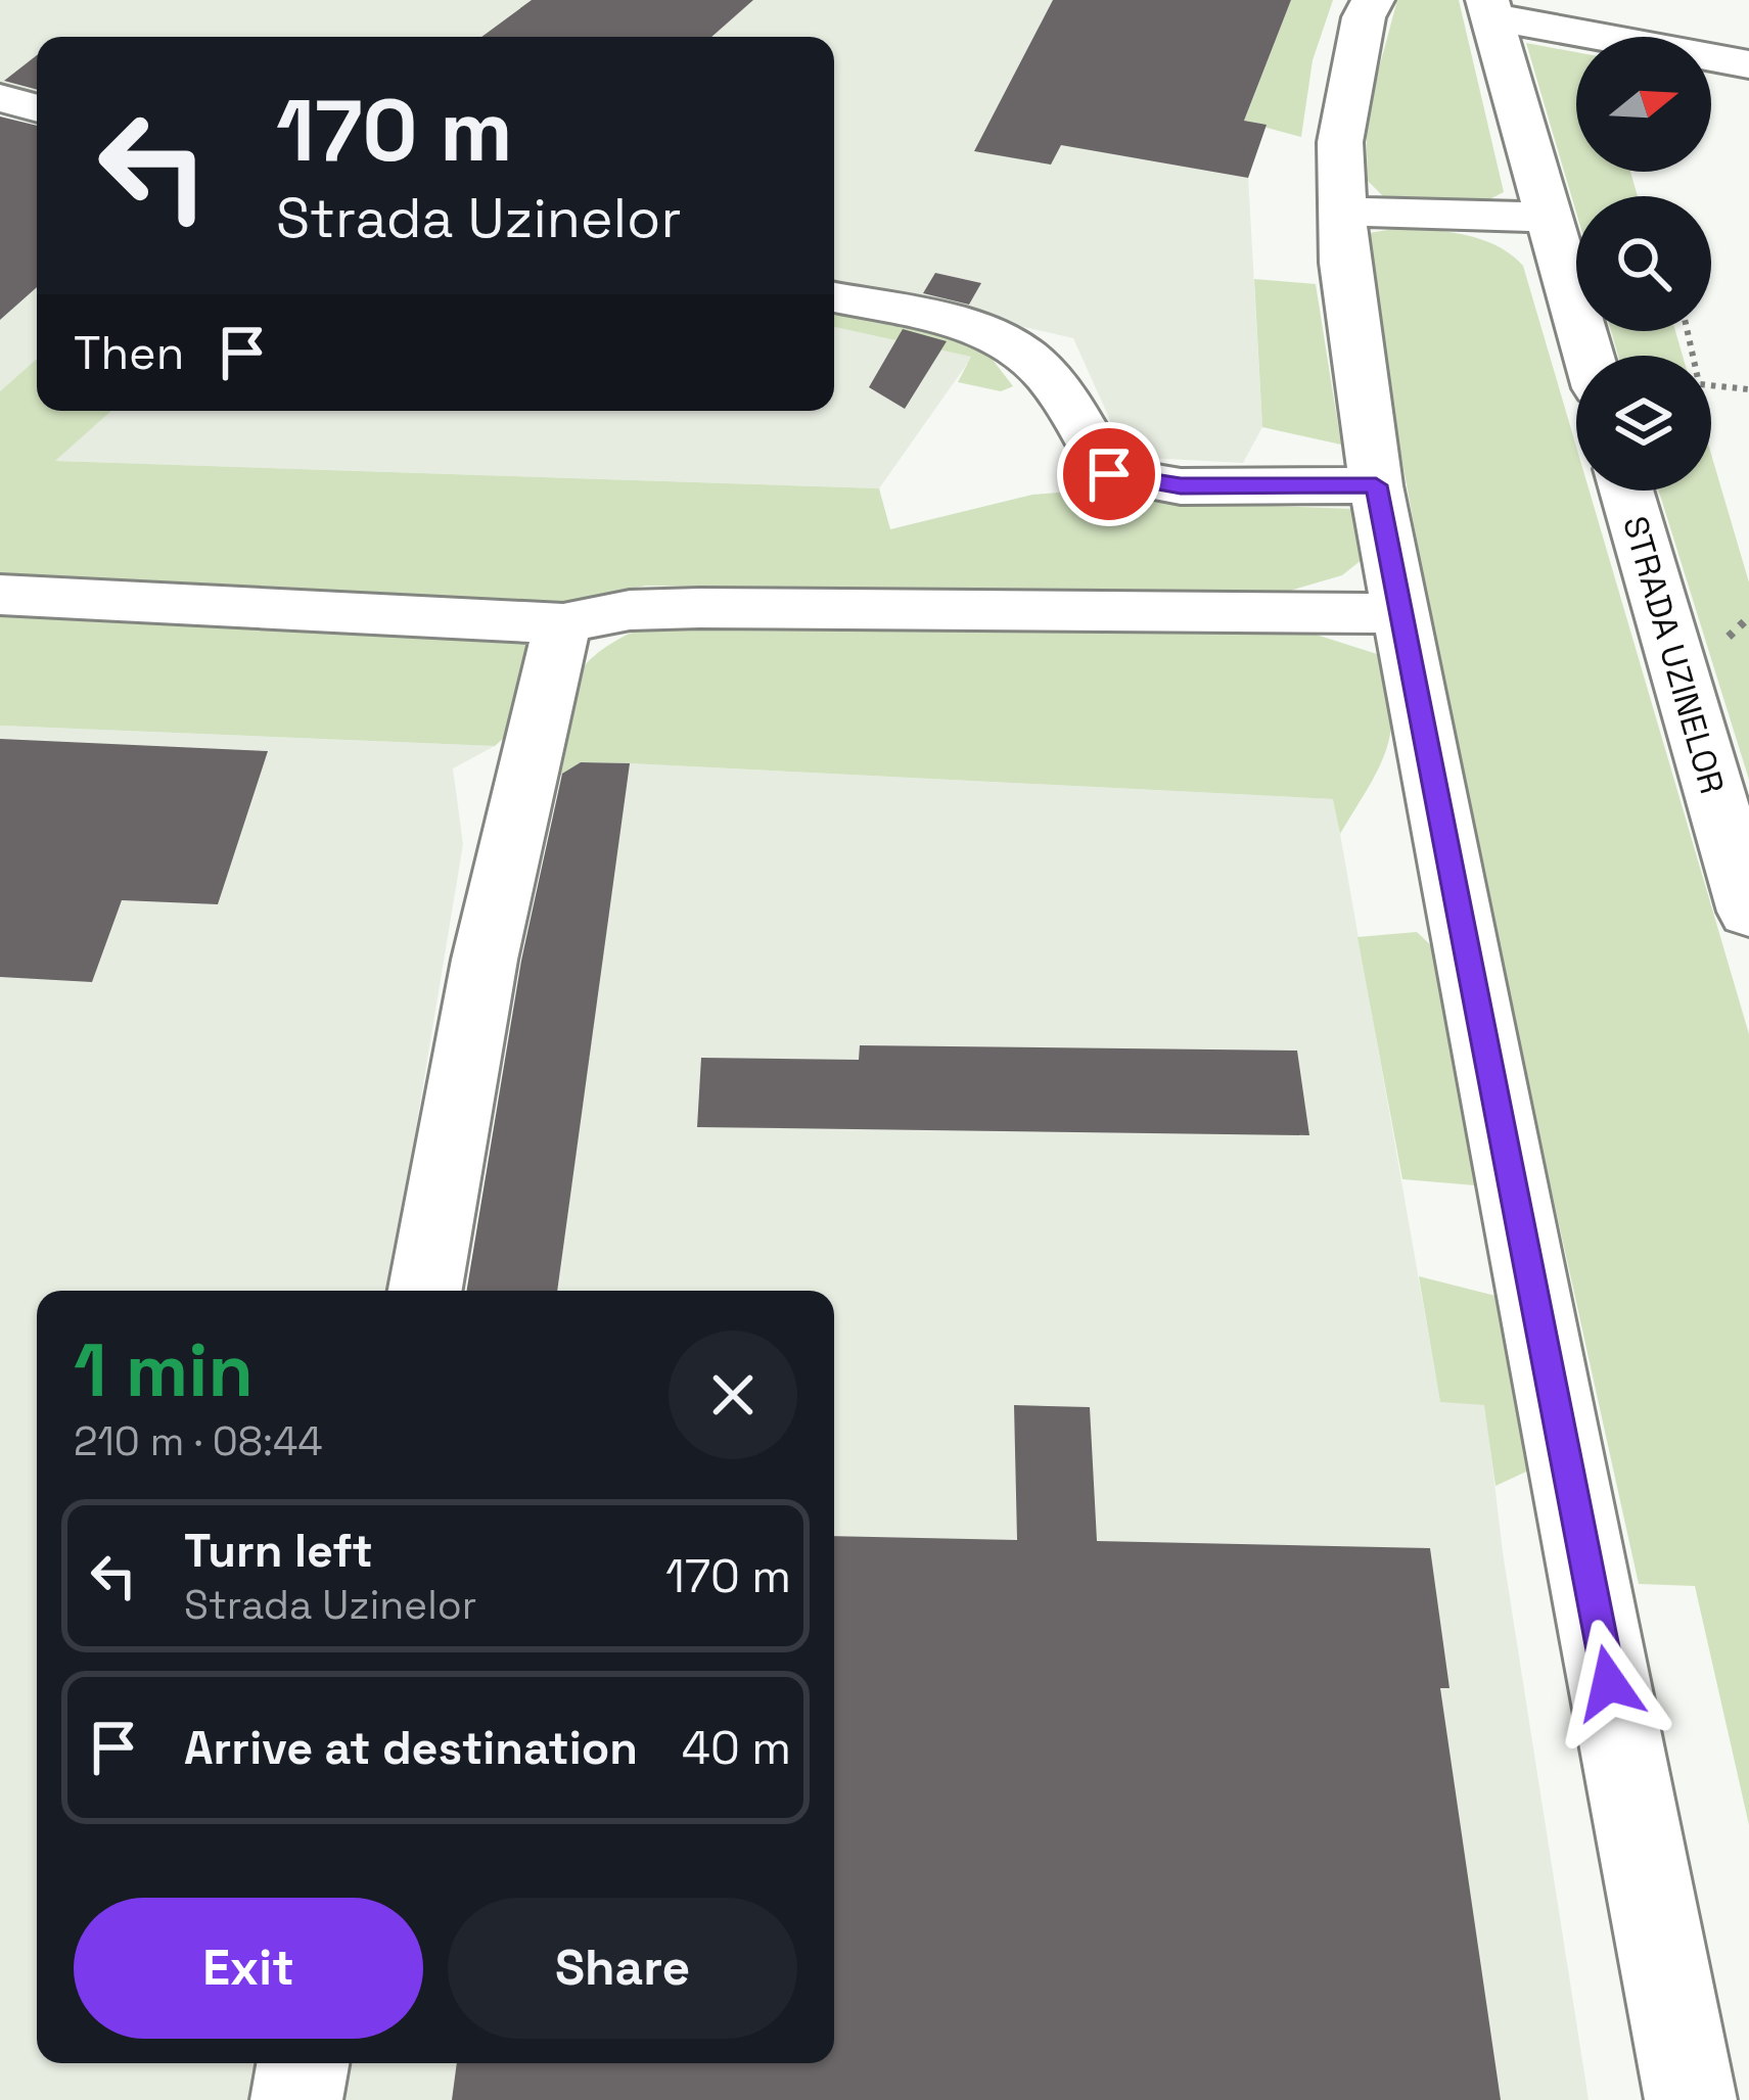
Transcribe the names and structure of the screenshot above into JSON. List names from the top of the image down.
{
  "streets": {
    "street": ["STRADA UZINELOR"]
  },
  "north": "right",
  "page": {
    "turn": ["170 m", "Strada Uzinelor"],
    "then": "Then",
    "heading": ["1 min", "210 m · 08:44"],
    "list": [
      {
        "name": "Turn left",
        "note": "Strada Uzinelor",
        "value": "170 m"
      },
      {
        "name": "Arrive at destination",
        "value": "40 m"
      }
    ],
    "buttons": ["Exit", "Share"]
  }
}
